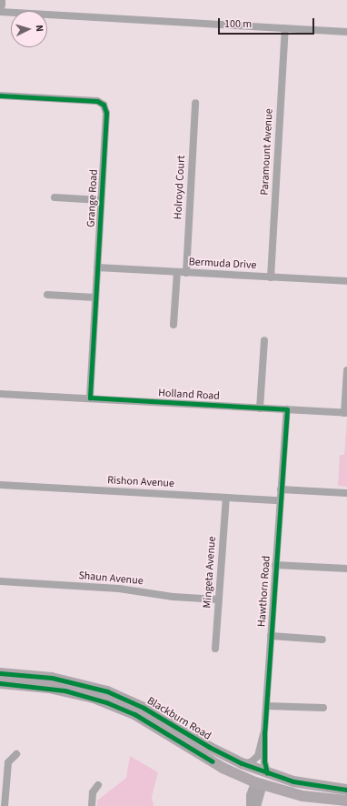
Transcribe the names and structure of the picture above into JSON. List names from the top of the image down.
{
  "streets": {
    "main road": ["Hawthorn Road", "Blackburn Road"],
    "street": [
      "Paramount Avenue",
      "Holroyd Court",
      "Grange Road",
      "Bermuda Drive",
      "Holland Road",
      "Rishon Avenue",
      "Mingeta Avenue",
      "Shaun Avenue"
    ]
  },
  "crossings": [
    ["Paramount Avenue", "Bermuda Drive"],
    ["Holroyd Court", "Bermuda Drive"],
    ["Grange Road", "Bermuda Drive"],
    ["Grange Road", "Holland Road"],
    ["Holland Road", "Hawthorn Road"],
    ["Rishon Avenue", "Mingeta Avenue"],
    ["Rishon Avenue", "Hawthorn Road"],
    ["Mingeta Avenue", "Shaun Avenue"],
    ["Hawthorn Road", "Blackburn Road"]
  ],
  "scale_bar": "100 m",
  "north": "right"
}
